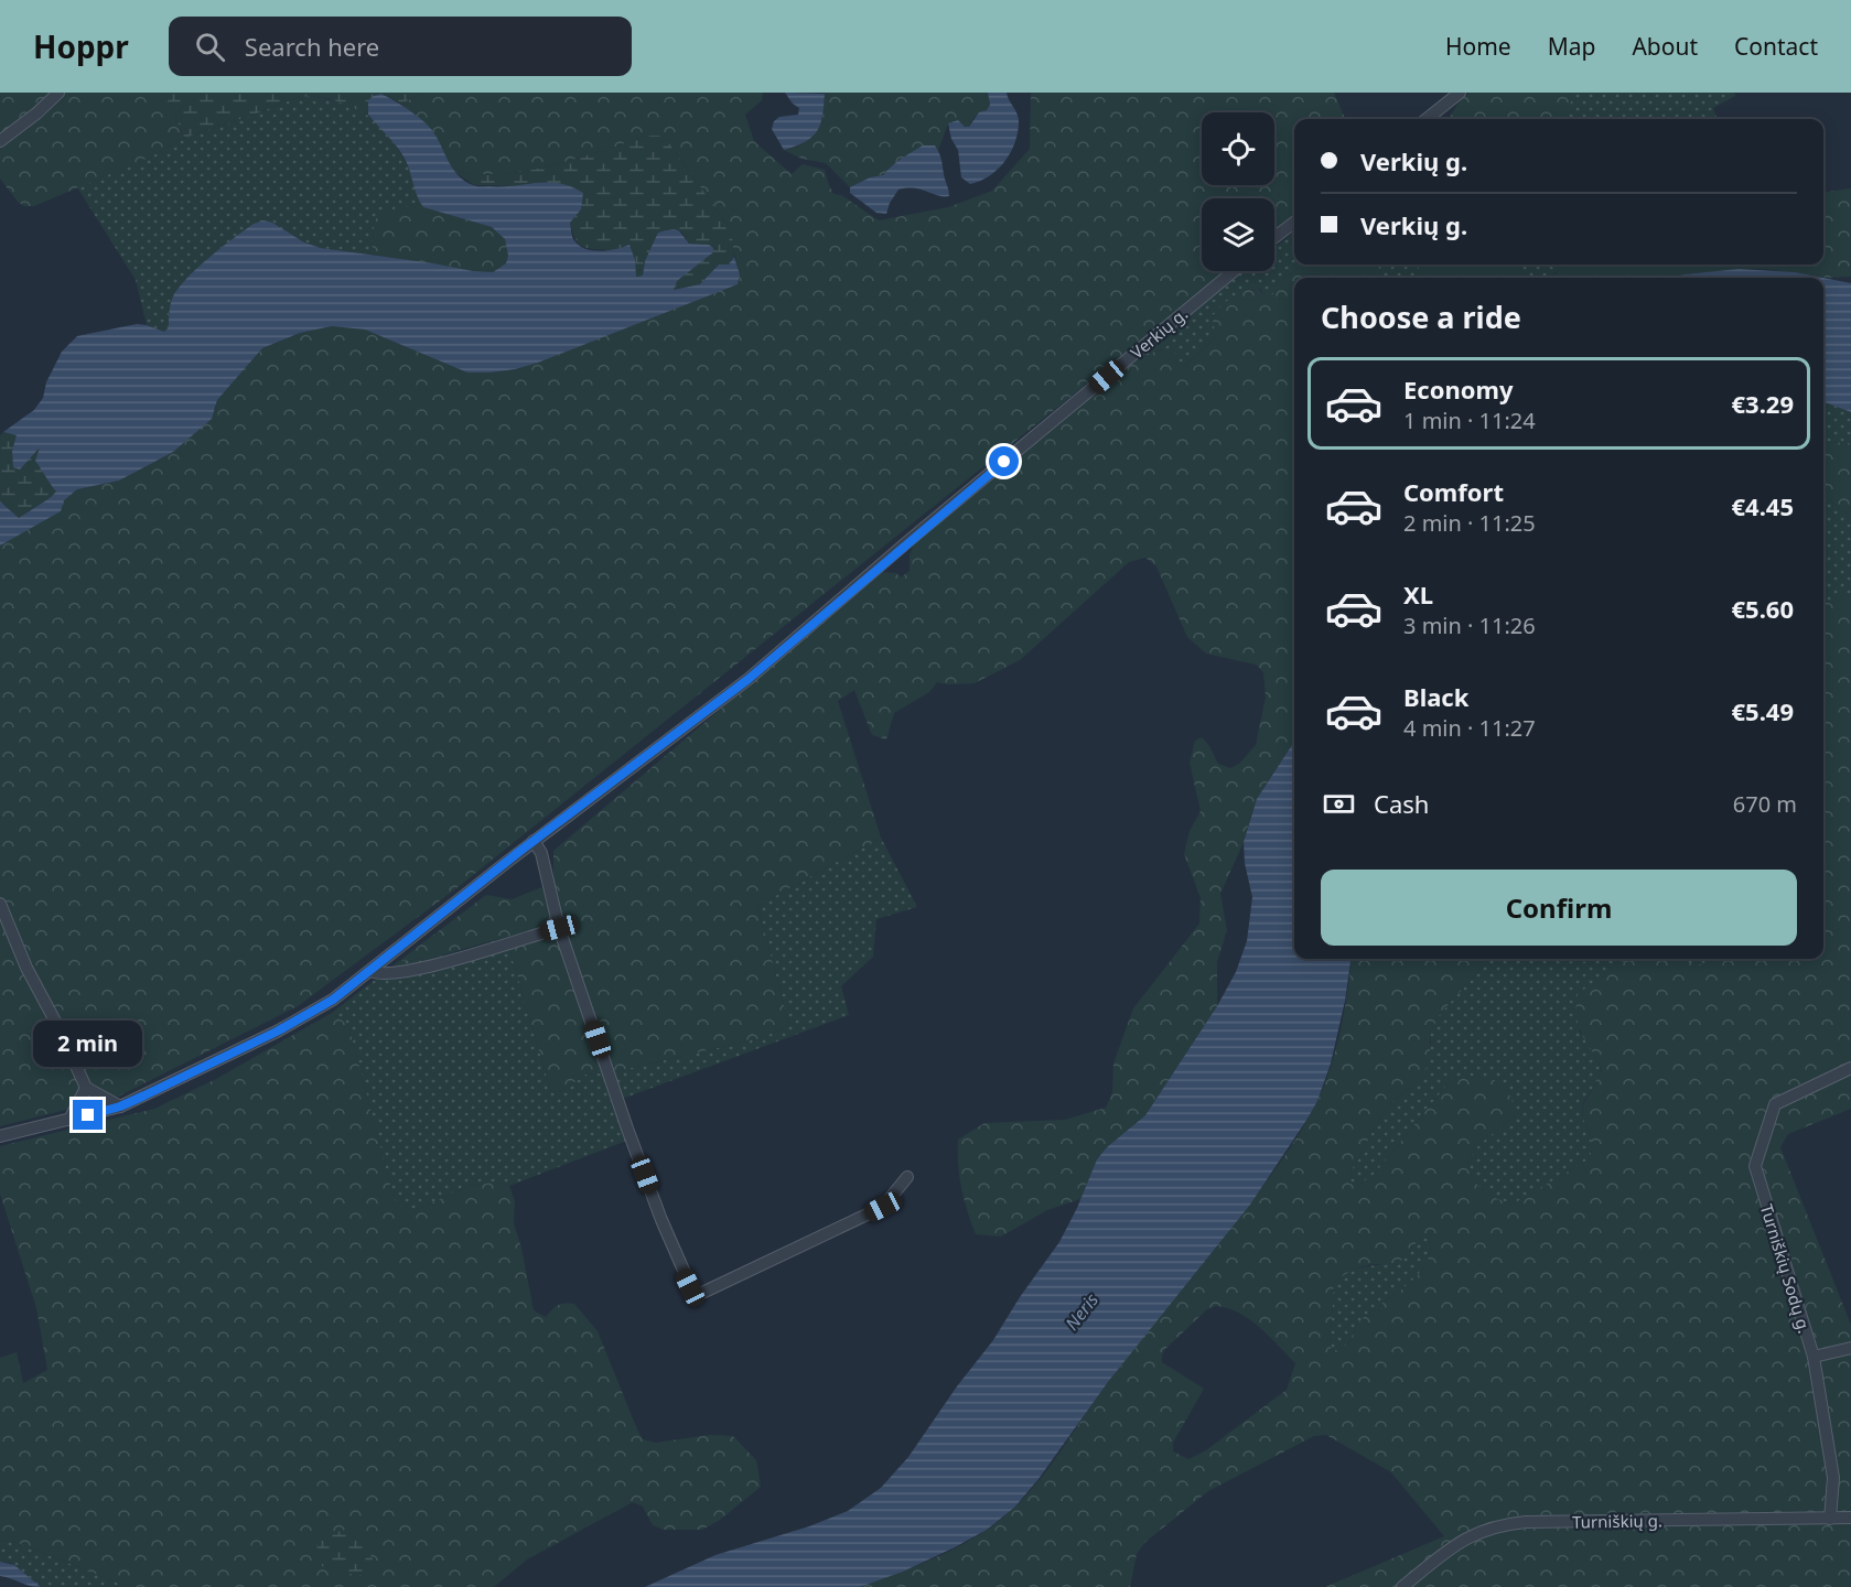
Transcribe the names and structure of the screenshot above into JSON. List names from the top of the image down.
{
  "streets": {
    "street": ["Verkių g.", "Turniškių Sodų g.", "Turniškių g."]
  },
  "crossings": [
    ["Turniškių Sodų g.", "Turniškių g."]
  ],
  "water": ["Neris"],
  "page": {
    "header": "Hoppr",
    "search": "Search here",
    "nav": [
      "Home",
      "Map",
      "About",
      "Contact"
    ],
    "banner": ["Verkių g.", "Verkių g."],
    "heading": "Choose a ride",
    "list": [
      {
        "name": "Economy",
        "note": "1 min · 11:24",
        "value": "€3.29"
      },
      {
        "name": "Comfort",
        "note": "2 min · 11:25",
        "value": "€4.45"
      },
      {
        "name": "XL",
        "note": "3 min · 11:26",
        "value": "€5.60"
      },
      {
        "name": "Black",
        "note": "4 min · 11:27",
        "value": "€5.49"
      }
    ],
    "pay": ["Cash", "670 m"],
    "buttons": "Confirm",
    "bubble": "2 min"
  }
}
